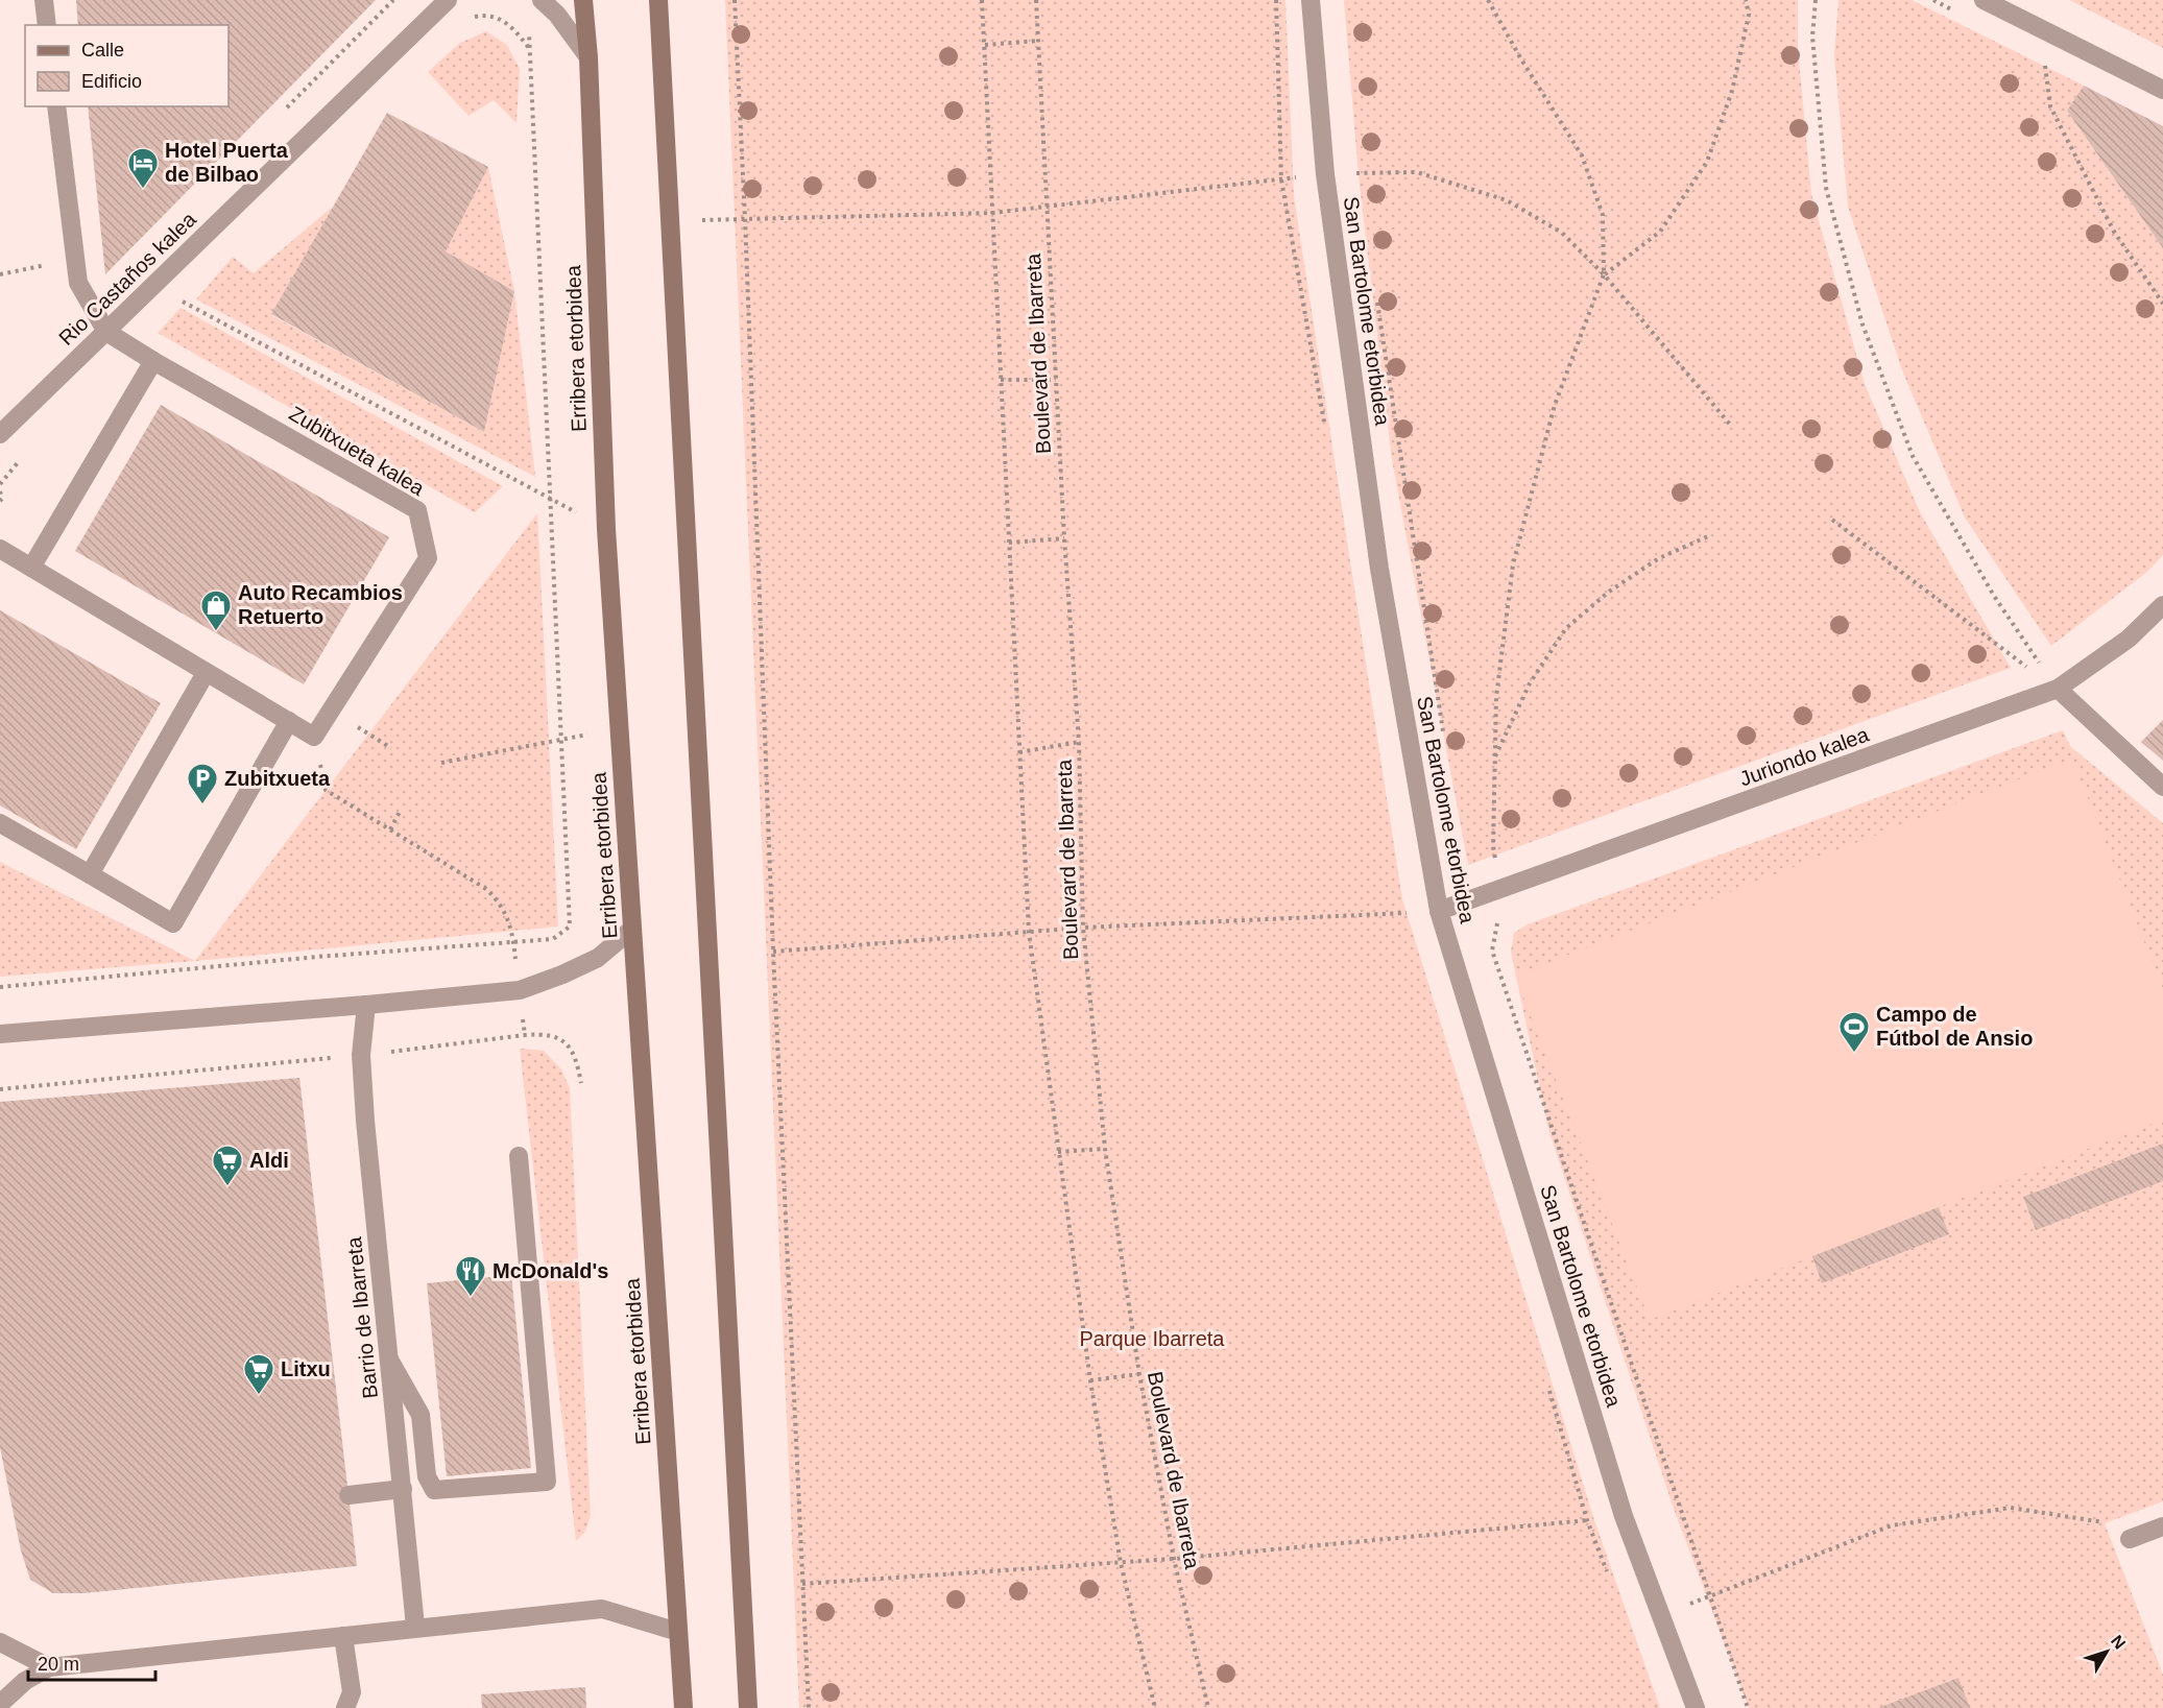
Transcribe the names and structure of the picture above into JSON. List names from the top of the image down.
{
  "streets": {
    "main road": ["Erribera etorbidea"],
    "street": [
      "Rio Castaños kalea",
      "San Bartolome etorbidea",
      "Zubitxueta kalea",
      "Juriondo kalea",
      "Barrio de Ibarreta"
    ],
    "path": ["Boulevard de Ibarreta"]
  },
  "crossings": [
    ["Rio Castaños kalea", "Zubitxueta kalea"],
    ["San Bartolome etorbidea", "Juriondo kalea"]
  ],
  "parks": ["Parque Ibarreta"],
  "places": {
    "hotel": ["Hotel Puerta de Bilbao"],
    "shop": ["Auto Recambios Retuerto"],
    "parking": ["Zubitxueta"],
    "sports": ["Campo de Fútbol de Ansio"],
    "supermarket": ["Aldi", "Litxu"],
    "restaurant": ["McDonald's"]
  },
  "legend": ["Calle", "Edificio"],
  "scale_bar": "20 m",
  "north": "top right"
}
